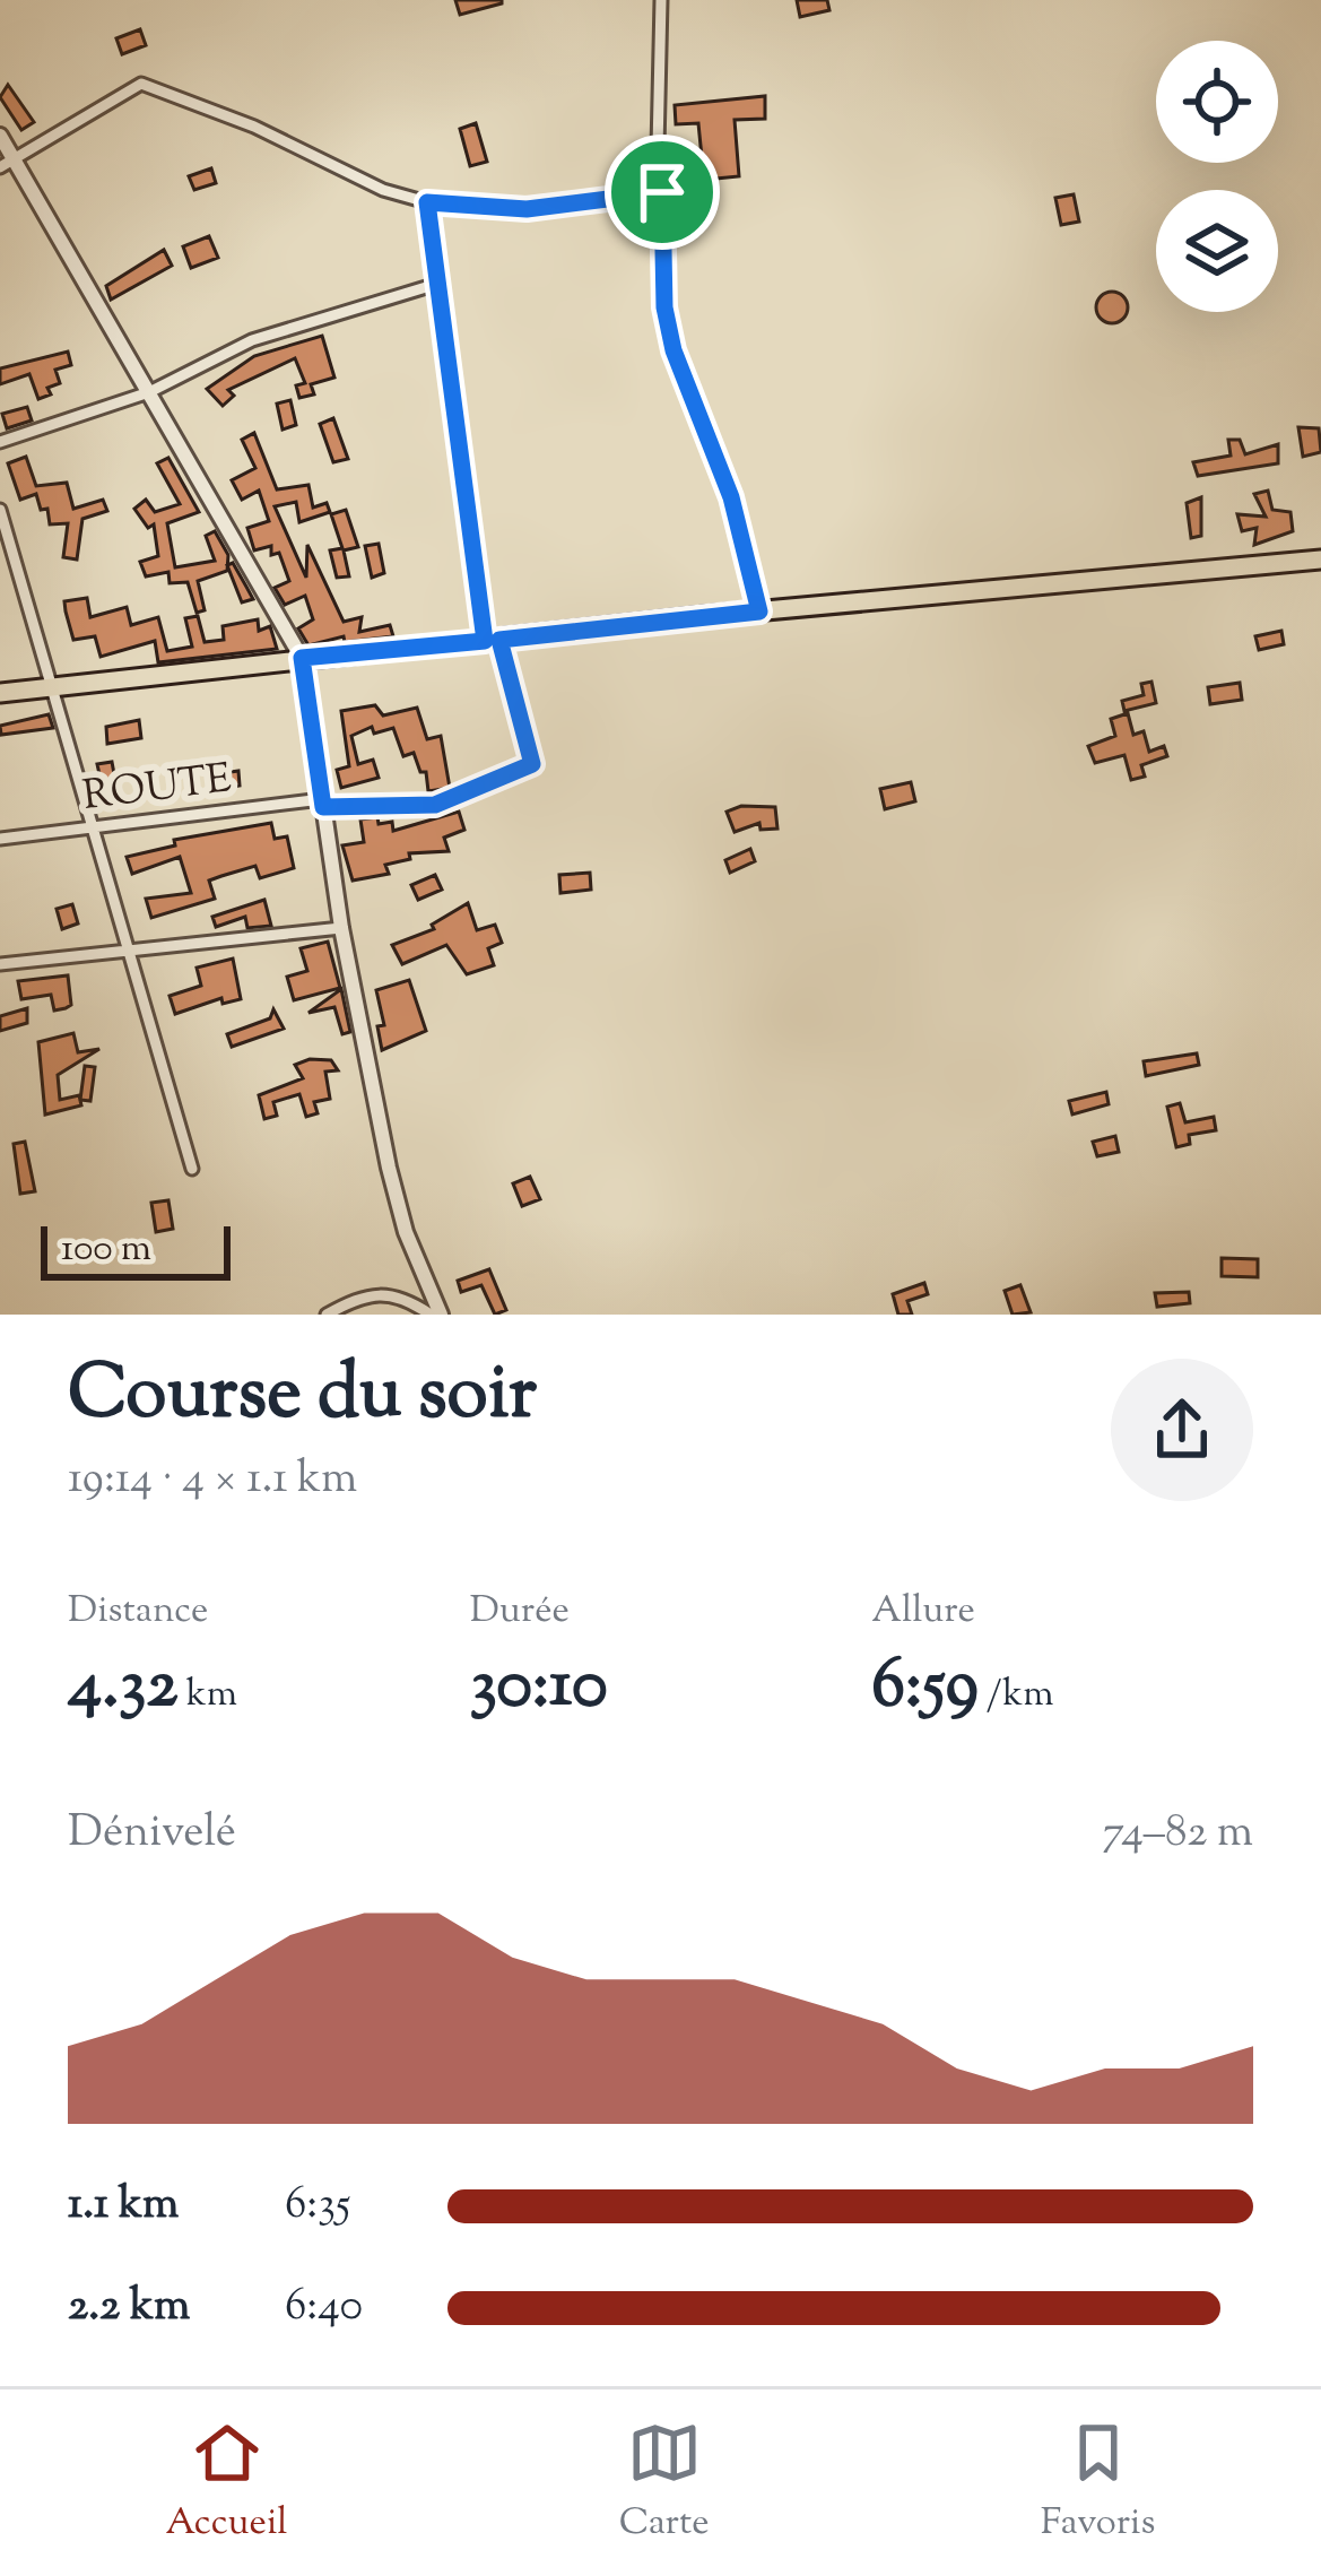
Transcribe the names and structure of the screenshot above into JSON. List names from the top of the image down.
{
  "streets": {
    "street": ["ROUTE"]
  },
  "scale_bar": "100 m",
  "page": {
    "scale": "100 m",
    "heading": ["Course du soir", "19:14 · 4 × 1.1 km"],
    "stats": [
      ["Distance", "4.32 km"],
      ["Durée", "30:10"],
      ["Allure", "6:59 /km"]
    ],
    "chart": ["Dénivelé", "74–82 m"],
    "list": [
      {
        "name": "1.1 km",
        "note": "6:35"
      },
      {
        "name": "2.2 km",
        "note": "6:40"
      }
    ],
    "tabs": ["Accueil", "Carte", "Favoris"]
  }
}
